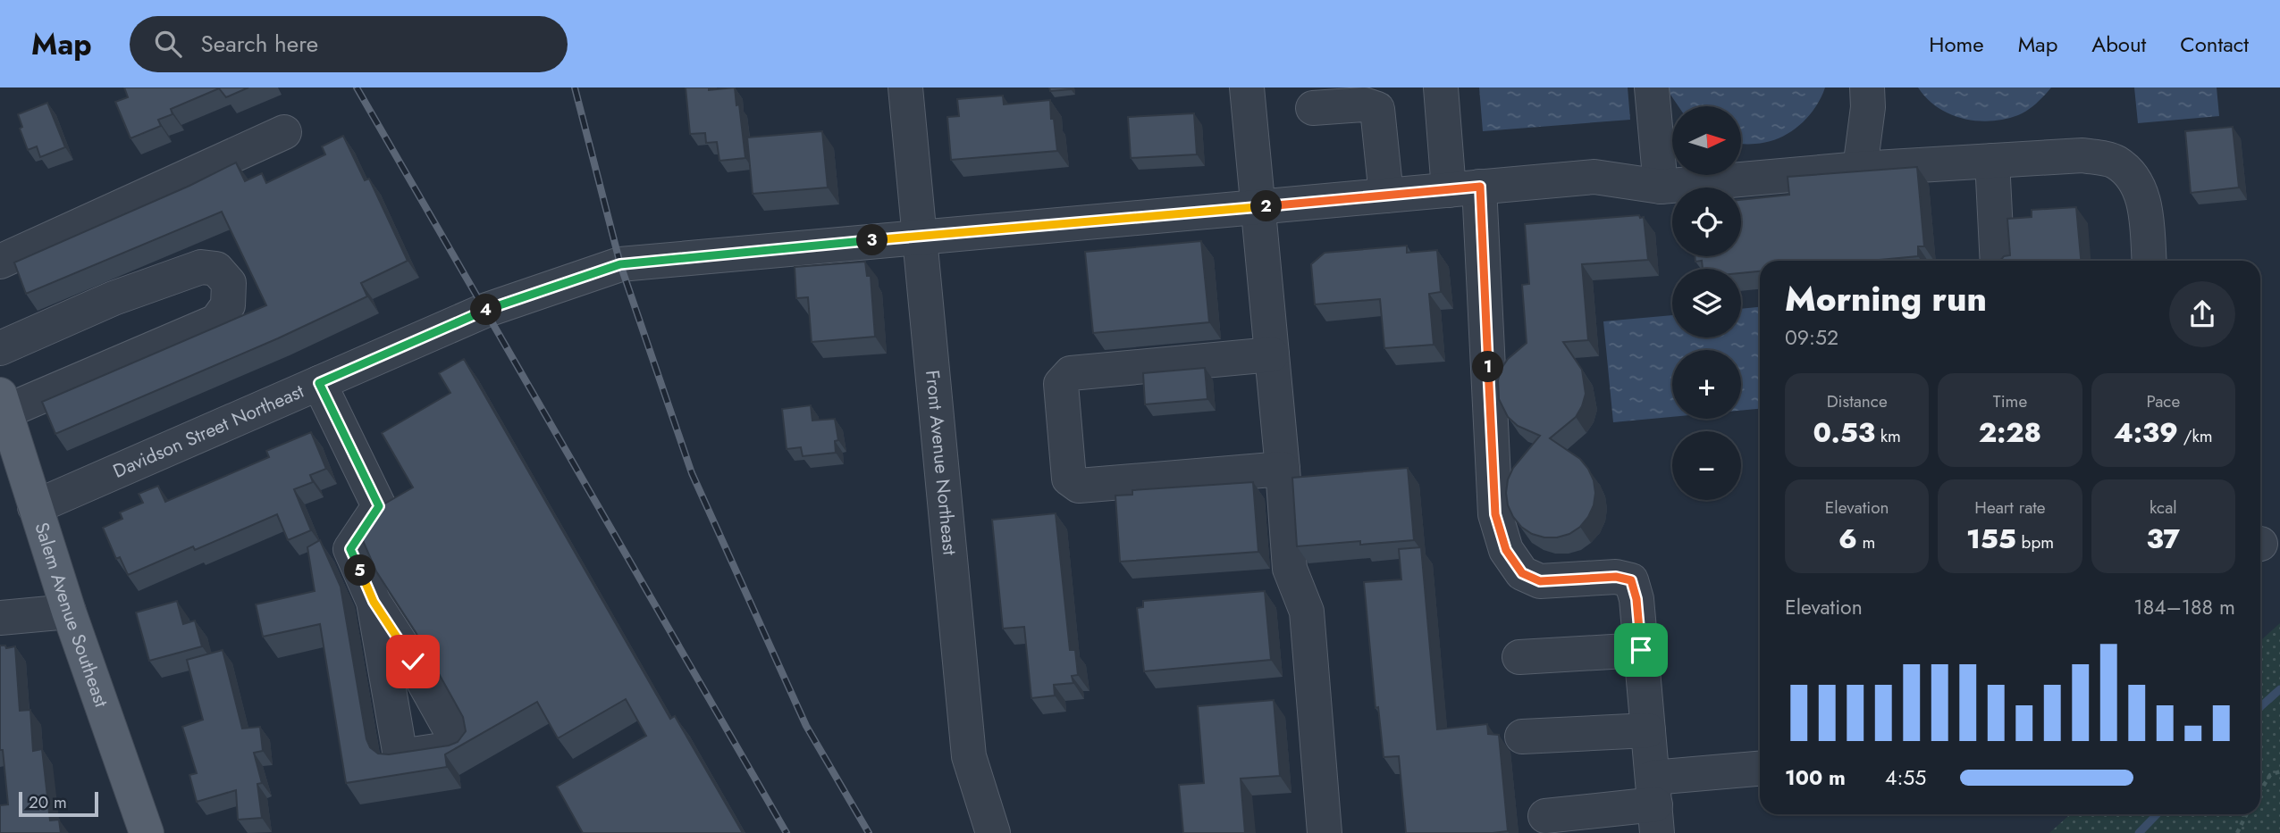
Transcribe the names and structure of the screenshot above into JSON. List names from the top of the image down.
{
  "streets": {
    "main road": ["Salem Avenue Southeast"],
    "street": ["Davidson Street Northeast", "Front Avenue Northeast"]
  },
  "crossings": [
    ["Davidson Street Northeast", "Front Avenue Northeast"],
    ["Davidson Street Northeast", "Salem Avenue Southeast"]
  ],
  "scale_bar": "20 m",
  "north": "right",
  "page": {
    "header": "Map",
    "search": "Search here",
    "nav": [
      "Home",
      "Map",
      "About",
      "Contact"
    ],
    "map_buttons": ["+", "−"],
    "pins": [
      "2",
      "3",
      "4",
      "1",
      "5"
    ],
    "heading": ["Morning run", "09:52"],
    "stats": [
      ["Distance", "0.53 km"],
      ["Time", "2:28"],
      ["Pace", "4:39 /km"],
      ["Elevation", "6 m"],
      ["Heart rate", "155 bpm"],
      ["kcal", "37"]
    ],
    "chart": ["Elevation", "184–188 m"],
    "list": [
      {
        "name": "100 m",
        "note": "4:55"
      }
    ],
    "scale": "20 m"
  }
}
